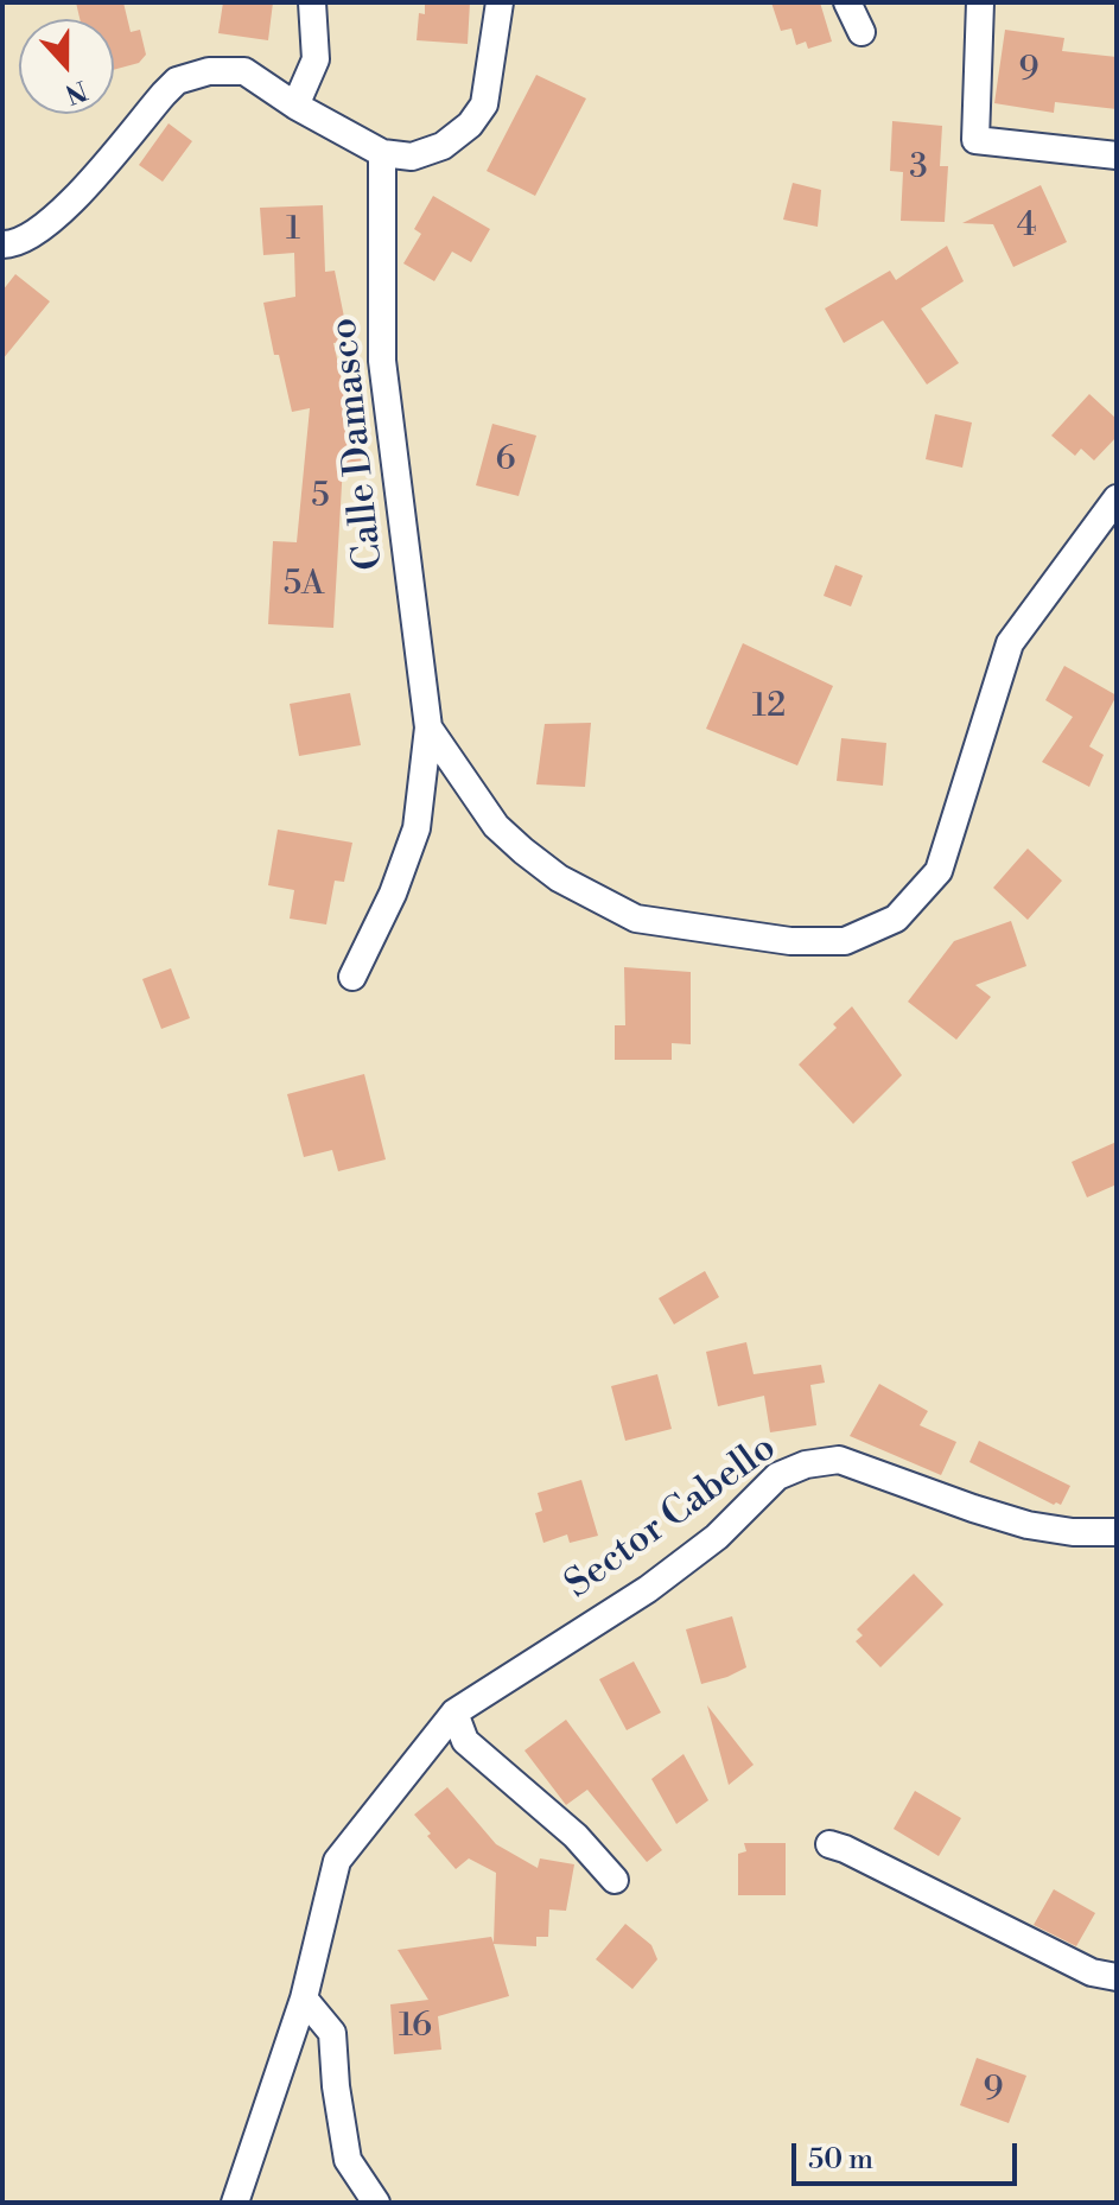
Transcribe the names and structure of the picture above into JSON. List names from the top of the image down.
{
  "streets": {
    "street": ["Calle Damasco", "Sector Cabello"]
  },
  "house_numbers": [
    "9",
    "3",
    "4",
    "1",
    "6",
    "5",
    "5A",
    "12",
    "16",
    "9"
  ],
  "scale_bar": "50 m",
  "north": "bottom"
}
